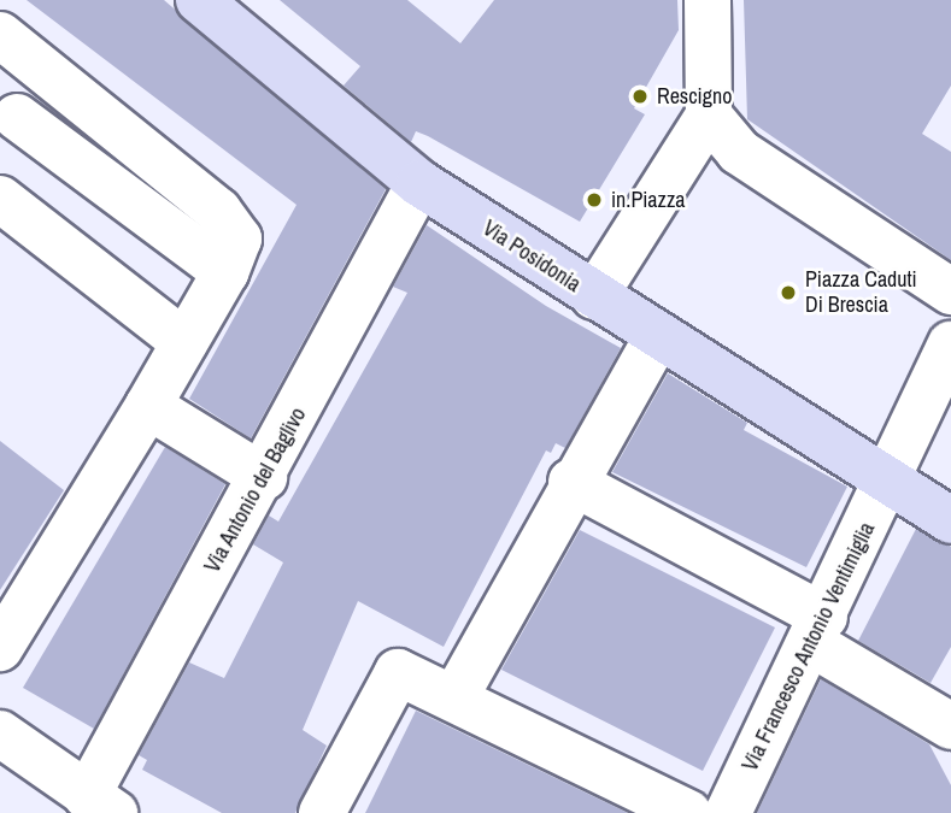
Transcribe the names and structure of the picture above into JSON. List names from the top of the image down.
{
  "streets": {
    "main road": ["Via Posidonia"],
    "street": ["Via Antonio del Baglivo", "Via Francesco Antonio Ventimiglia"]
  },
  "crossings": [
    ["Via Posidonia", "Via Antonio del Baglivo"],
    ["Via Posidonia", "Via Francesco Antonio Ventimiglia"]
  ],
  "places": ["Rescigno", "in.Piazza", "Piazza Caduti Di Brescia"]
}
